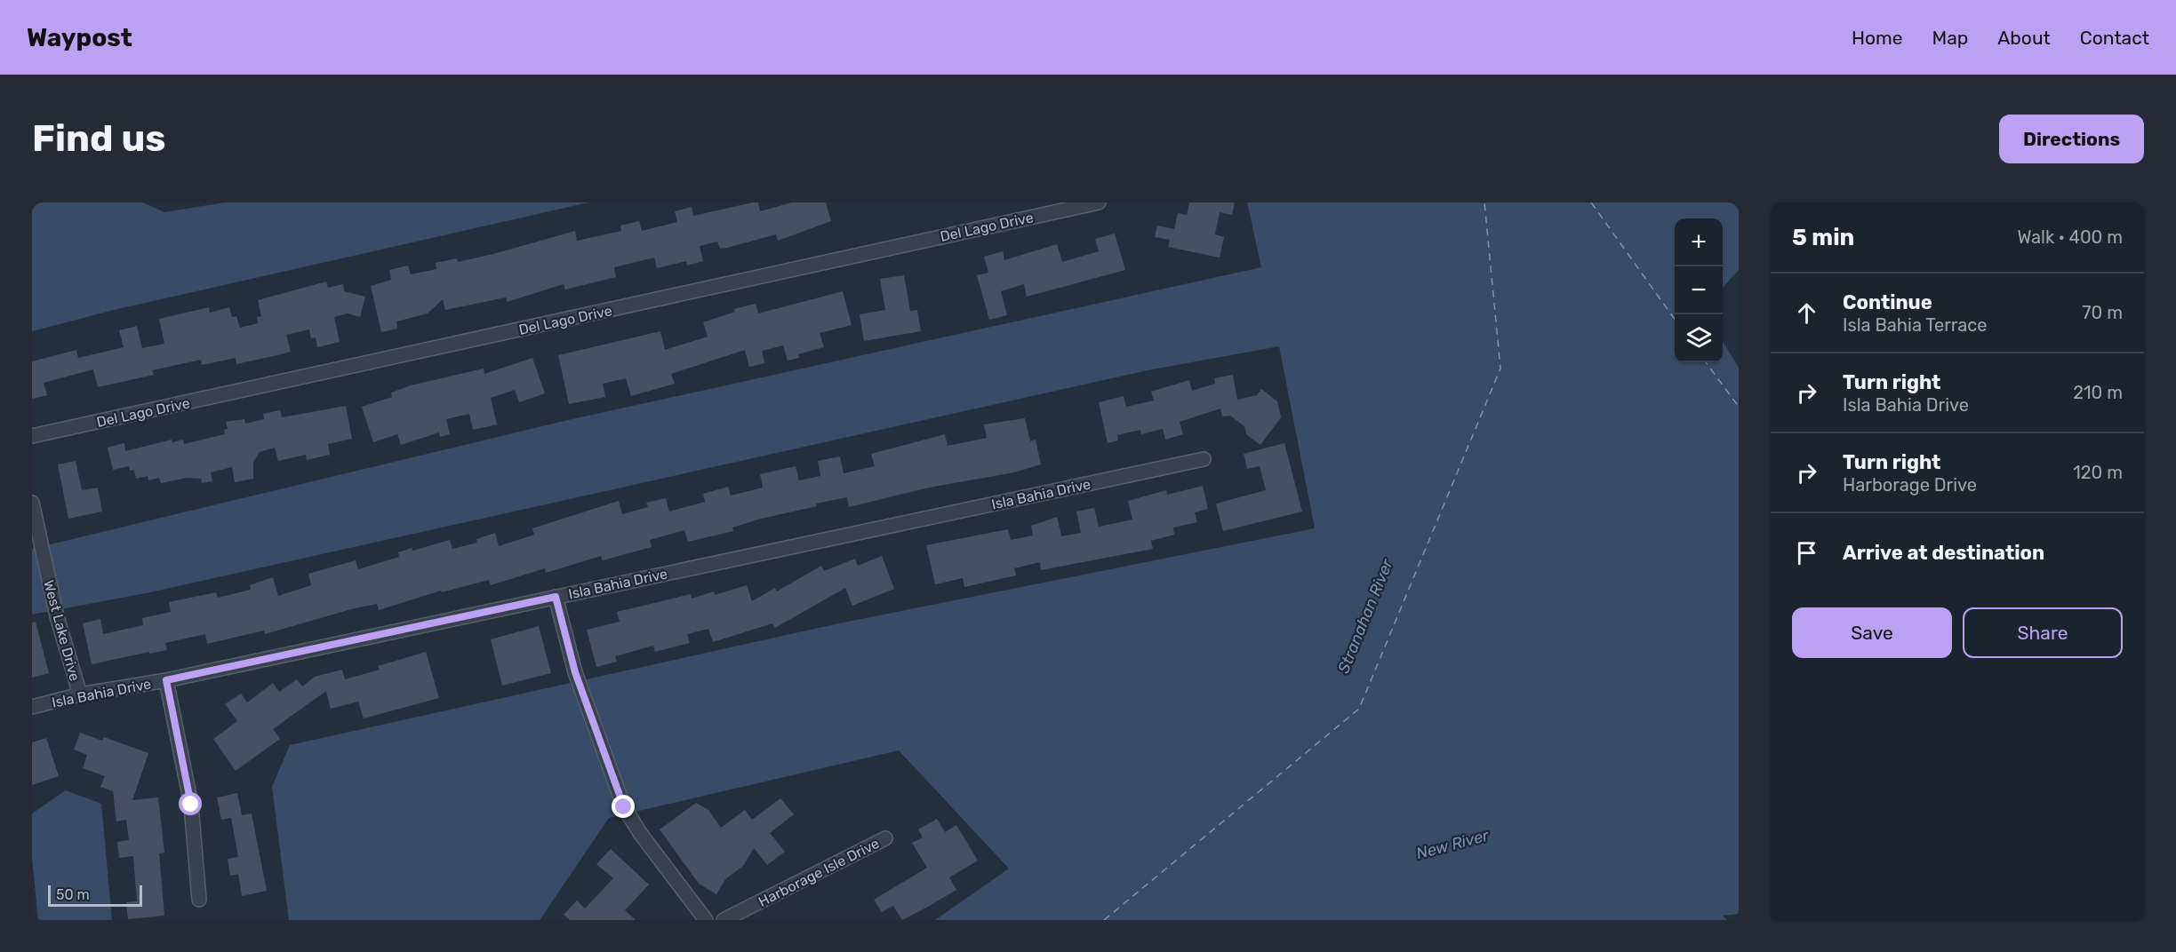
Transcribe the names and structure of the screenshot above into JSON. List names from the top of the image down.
{
  "streets": {
    "street": [
      "Del Lago Drive",
      "Isla Bahia Drive",
      "West Lake Drive",
      "Harborage Isle Drive"
    ]
  },
  "crossings": [
    ["Isla Bahia Drive", "West Lake Drive"]
  ],
  "water": ["Stranahan River", "New River"],
  "scale_bar": "50 m",
  "page": {
    "header": "Waypost",
    "nav": [
      "Home",
      "Map",
      "About",
      "Contact"
    ],
    "buttons": [
      "Directions",
      ["Save", "Share"]
    ],
    "title": "Find us",
    "heading": ["5 min", "Walk · 400 m"],
    "map_buttons": ["+", "−"],
    "list": [
      ["Continue", "Isla Bahia Terrace", "70 m"],
      ["Turn right", "Isla Bahia Drive", "210 m"],
      ["Turn right", "Harborage Drive", "120 m"],
      "Arrive at destination"
    ],
    "scale": "50 m"
  }
}
